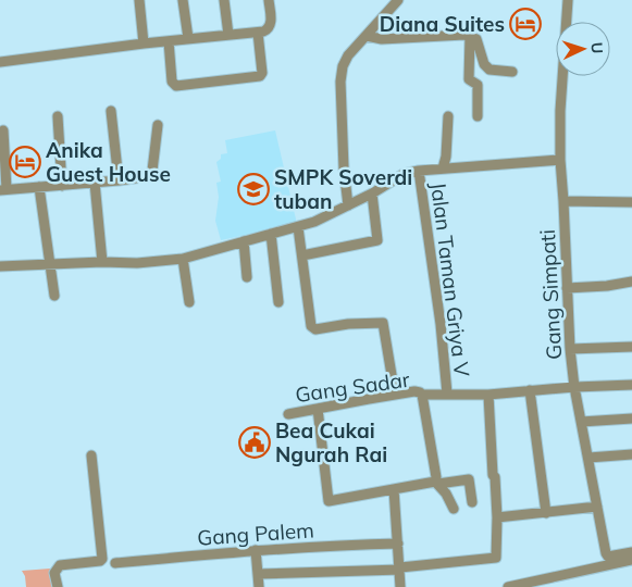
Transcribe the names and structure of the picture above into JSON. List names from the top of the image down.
{
  "streets": {
    "street": [
      "Jalan Taman Griya V",
      "Gang Simpati",
      "Gang Sadar",
      "Gang Palem"
    ]
  },
  "crossings": [
    ["Jalan Taman Griya V", "Gang Sadar"],
    ["Gang Simpati", "Gang Sadar"]
  ],
  "places": {
    "hotel": ["Diana Suites", "Anika Guest House"],
    "school or university": ["SMPK Soverdi tuban"],
    "public building": ["Bea Cukai Ngurah Rai"]
  },
  "north": "right"
}
